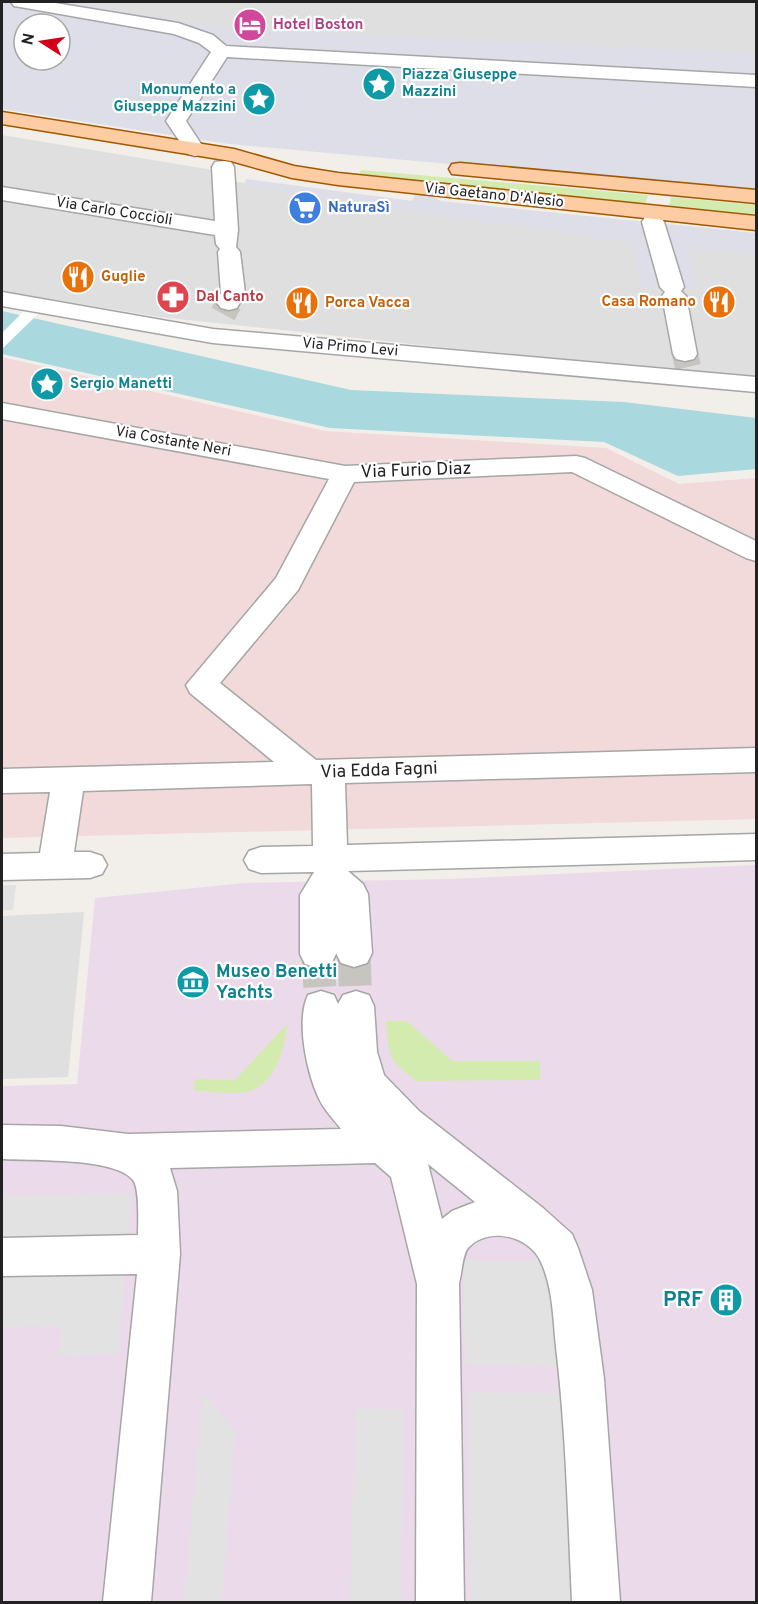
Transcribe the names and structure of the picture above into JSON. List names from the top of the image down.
{
  "streets": {
    "main road": ["Via Gaetano D'Alesio"],
    "street": [
      "Via Carlo Coccioli",
      "Via Primo Levi",
      "Via Costante Neri",
      "Via Furio Diaz",
      "Via Edda Fagni"
    ]
  },
  "crossings": [
    ["Via Costante Neri", "Via Furio Diaz"],
    ["Via Furio Diaz", "Via Edda Fagni"]
  ],
  "places": {
    "hotel": ["Hotel Boston"],
    "place": ["Piazza Giuseppe Mazzini", "Monumento a Giuseppe Mazzini", "Sergio Manetti"],
    "supermarket": ["NaturaSì"],
    "restaurant": ["Guglie", "Casa Romano", "Porca Vacca"],
    "pharmacy": ["Dal Canto"],
    "museum": ["Museo Benetti Yachts"],
    "building": ["PRF"]
  },
  "north": "left"
}
